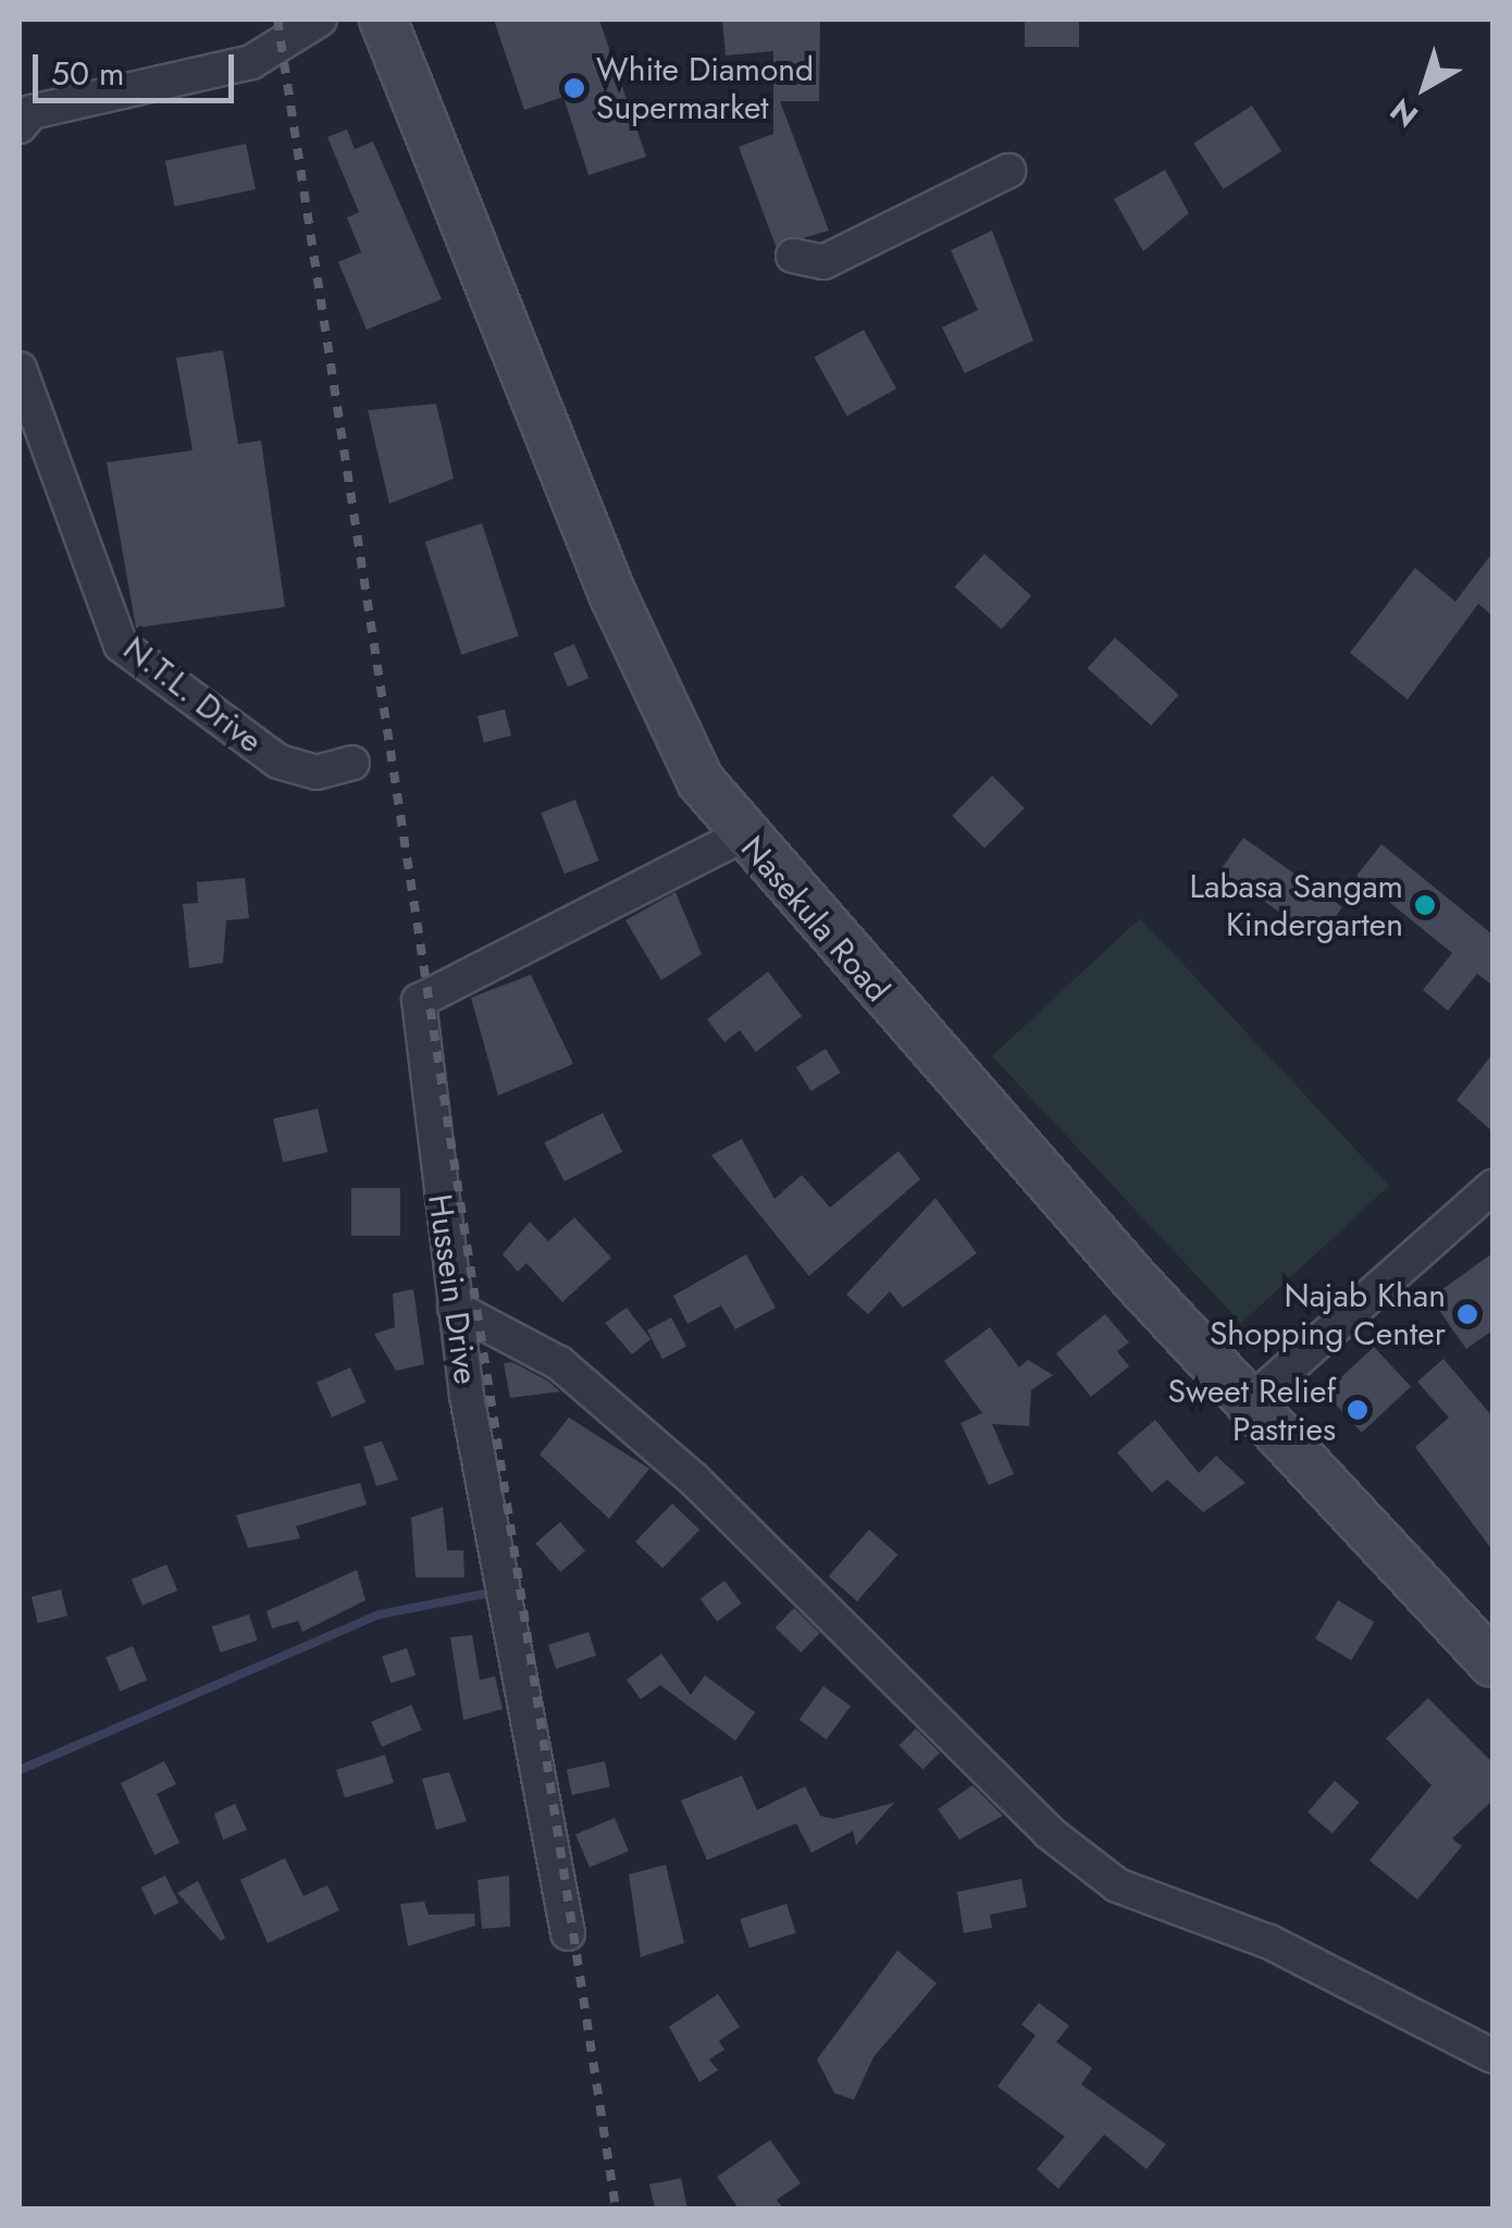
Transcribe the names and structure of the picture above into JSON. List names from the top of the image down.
{
  "streets": {
    "main road": ["Nasekula Road"],
    "street": ["N.T.L. Drive", "Hussein Drive"]
  },
  "crossings": [
    ["Nasekula Road", "Hussein Drive"]
  ],
  "places": [
    "White Diamond Supermarket",
    "Labasa Sangam Kindergarten",
    "Najab Khan Shopping Center",
    "Sweet Relief Pastries"
  ],
  "scale_bar": "50 m",
  "north": "bottom left"
}
